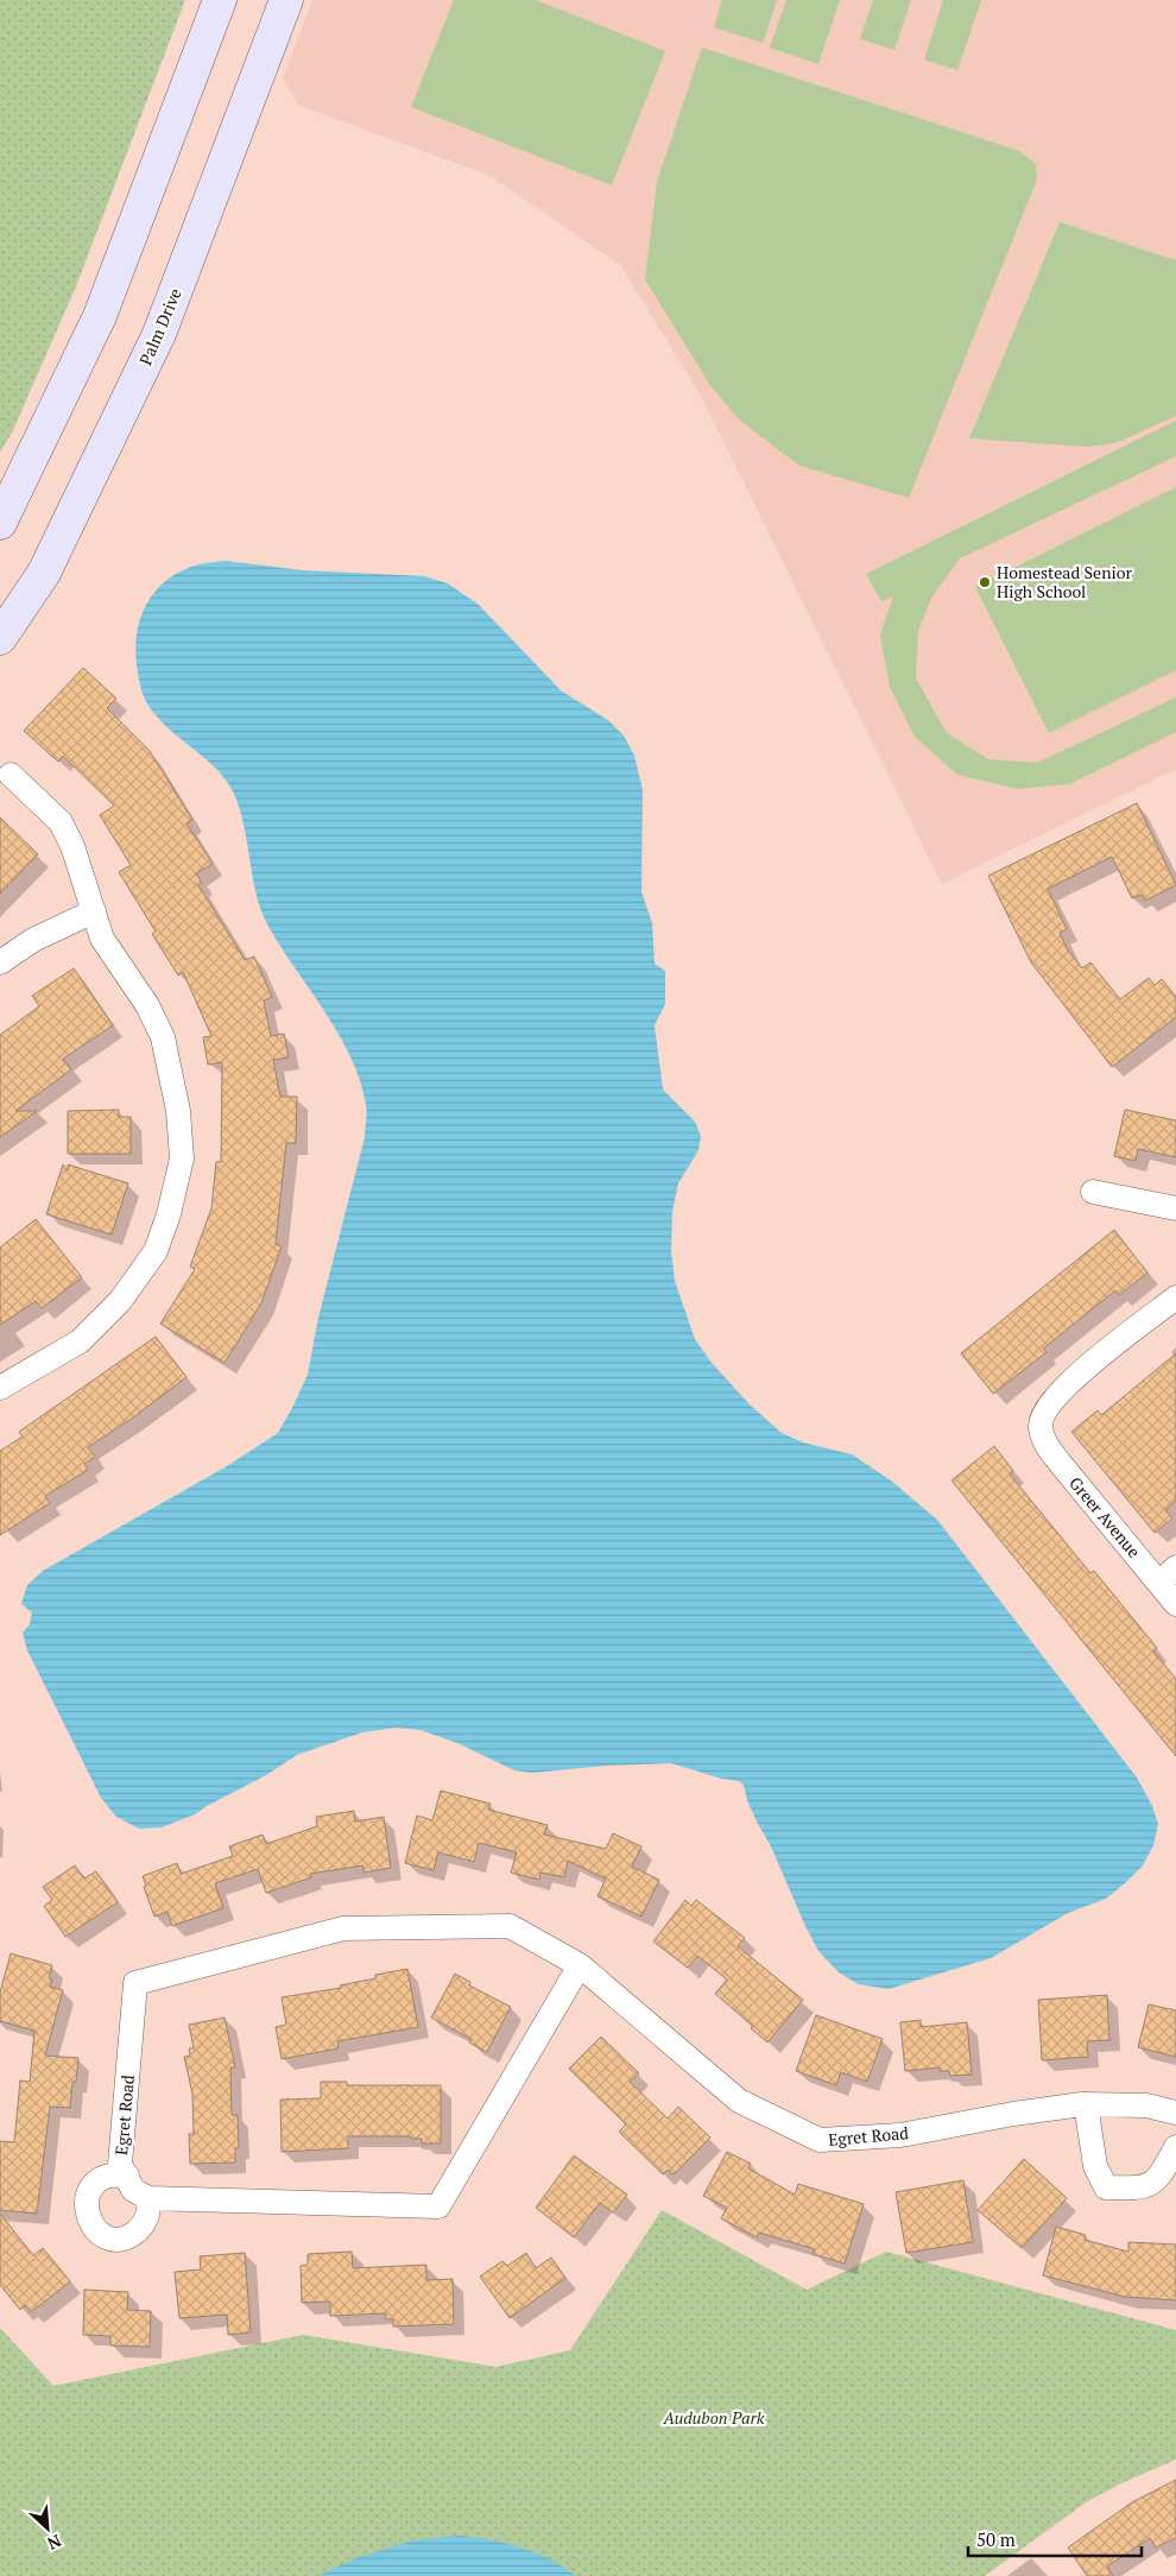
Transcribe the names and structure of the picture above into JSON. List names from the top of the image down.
{
  "streets": {
    "main road": ["Palm Drive"],
    "street": ["Greer Avenue", "Egret Road"]
  },
  "parks": ["Audubon Park"],
  "places": ["Homestead Senior High School"],
  "scale_bar": "50 m",
  "north": "bottom right"
}
